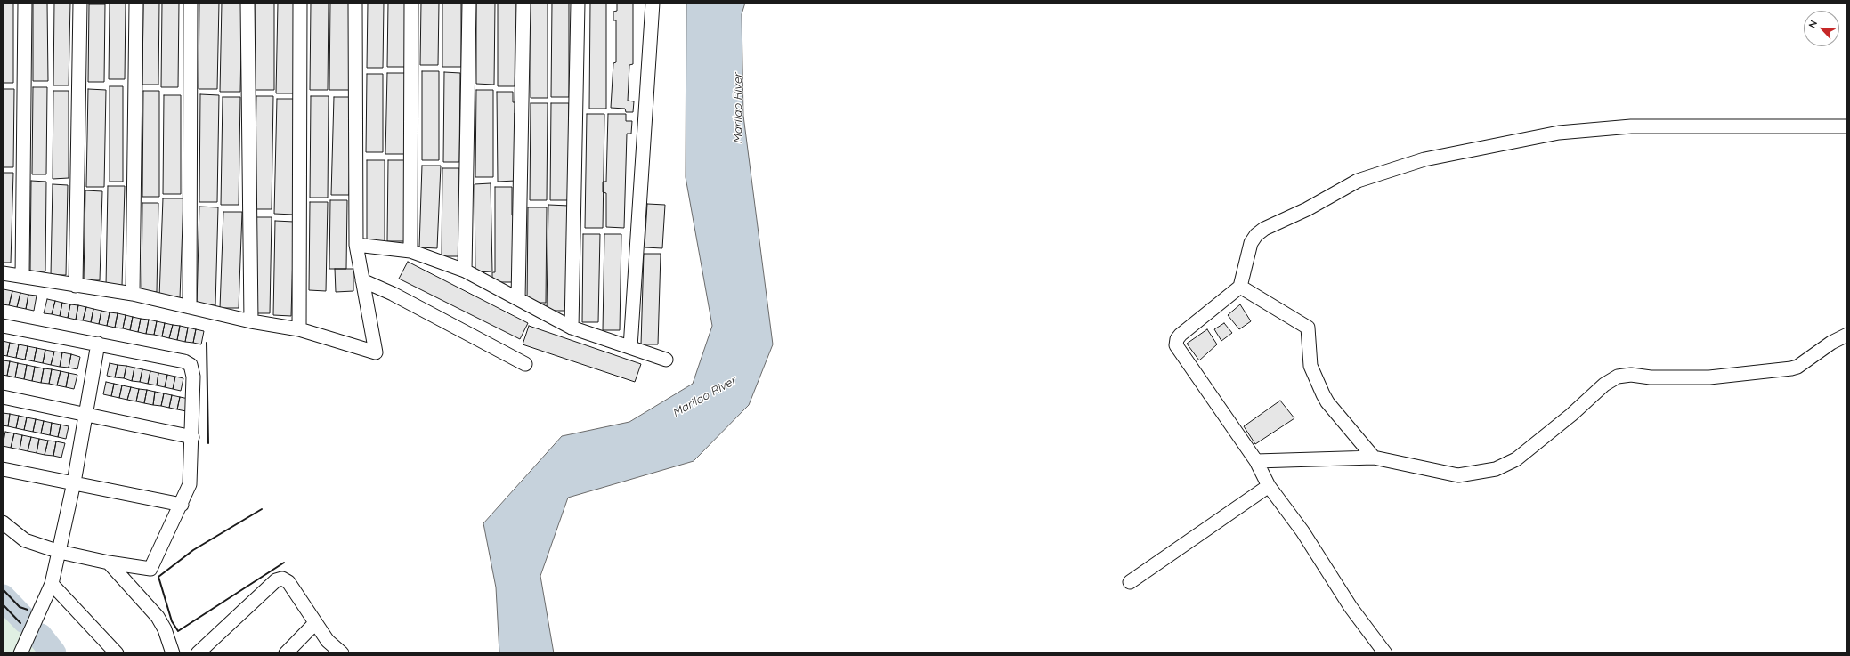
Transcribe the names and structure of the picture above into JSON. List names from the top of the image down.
{
  "water": ["Marilao River"],
  "north": "top left"
}
